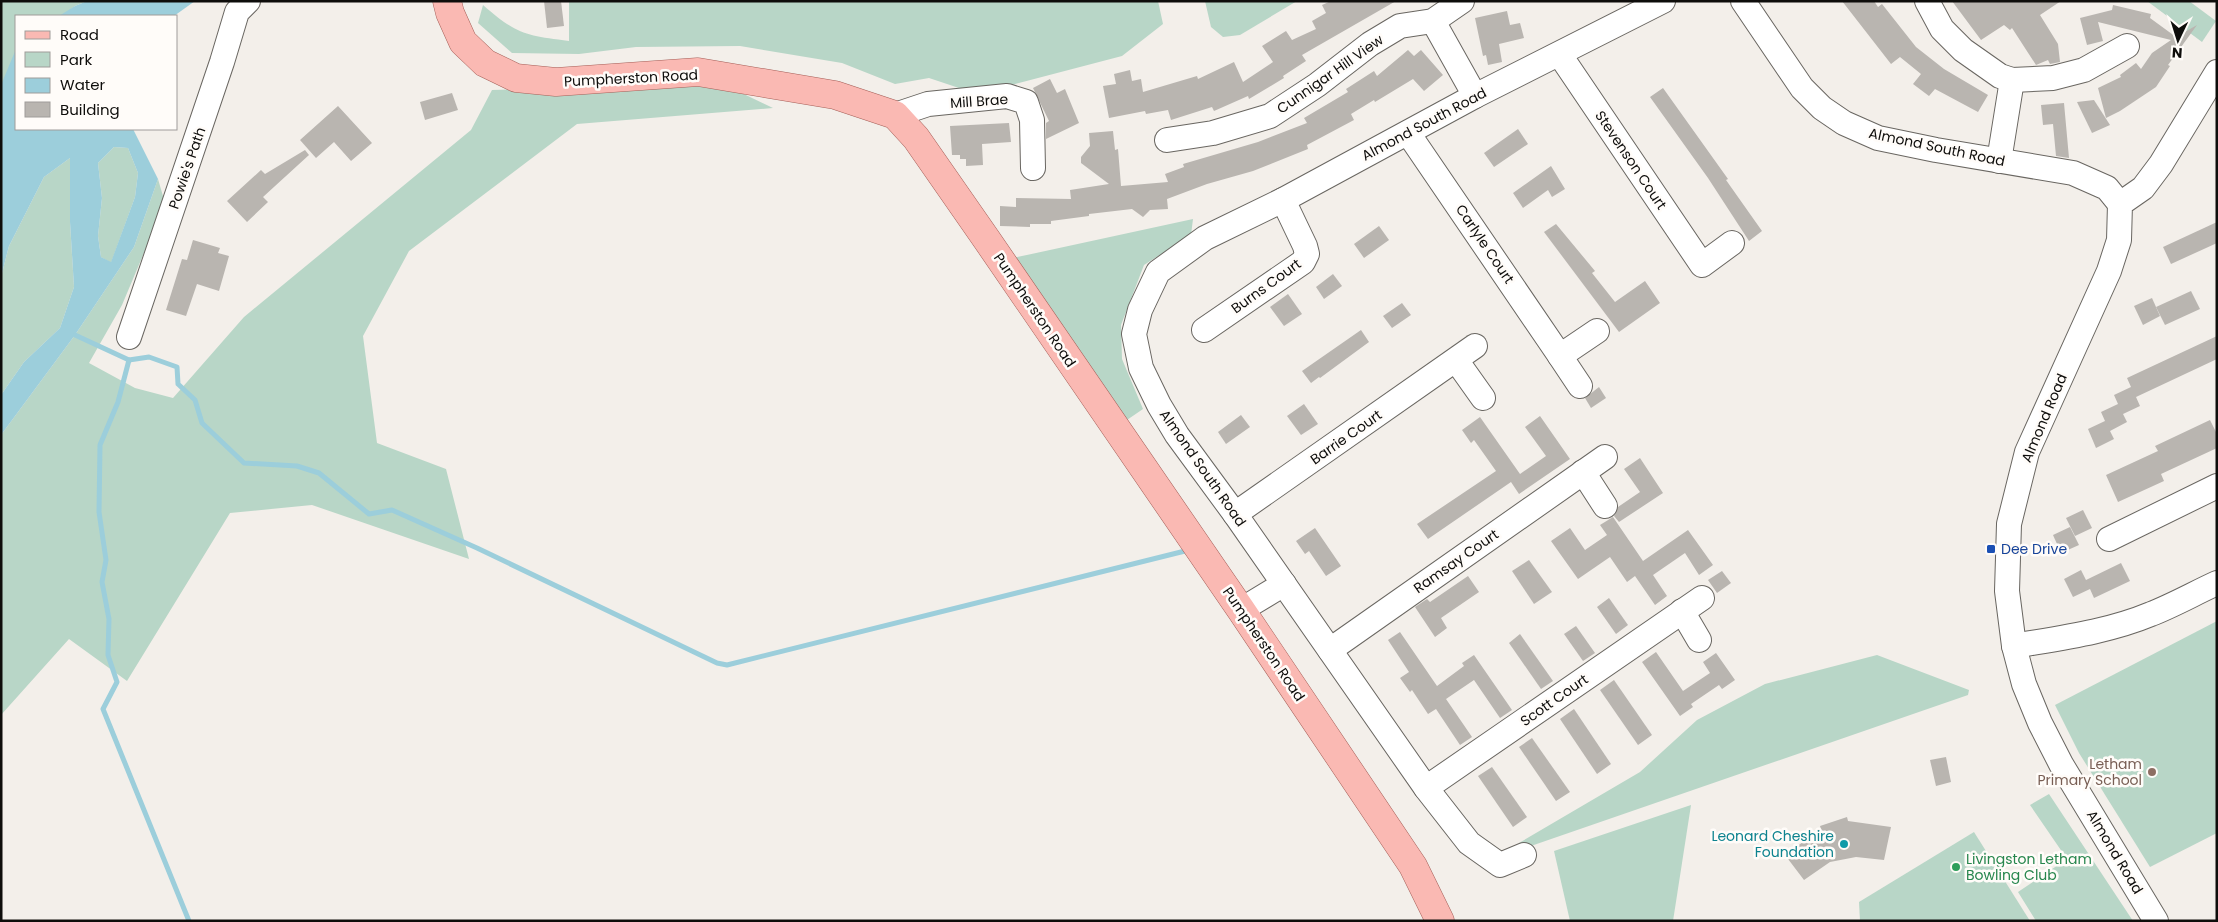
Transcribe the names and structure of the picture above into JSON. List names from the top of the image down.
{
  "streets": {
    "main road": ["Pumpherston Road"],
    "street": [
      "Cunnigar Hill View",
      "Mill Brae",
      "Almond South Road",
      "Stevenson Court",
      "Powie's Path",
      "Carlyle Court",
      "Burns Court",
      "Almond Road",
      "Barrie Court",
      "Ramsay Court",
      "Scott Court"
    ]
  },
  "crossings": [
    ["Pumpherston Road", "Mill Brae"],
    ["Almond South Road", "Stevenson Court"],
    ["Almond South Road", "Carlyle Court"],
    ["Almond South Road", "Burns Court"],
    ["Almond South Road", "Almond Road"],
    ["Almond South Road", "Barrie Court"],
    ["Almond South Road", "Ramsay Court"],
    ["Almond South Road", "Scott Court"]
  ],
  "places": {
    "transit": ["Dee Drive"],
    "other": ["Letham Primary School", "Leonard Cheshire Foundation", "Livingston Letham Bowling Club"]
  },
  "legend": [
    "Road",
    "Park",
    "Water",
    "Building"
  ],
  "north": "bottom"
}
